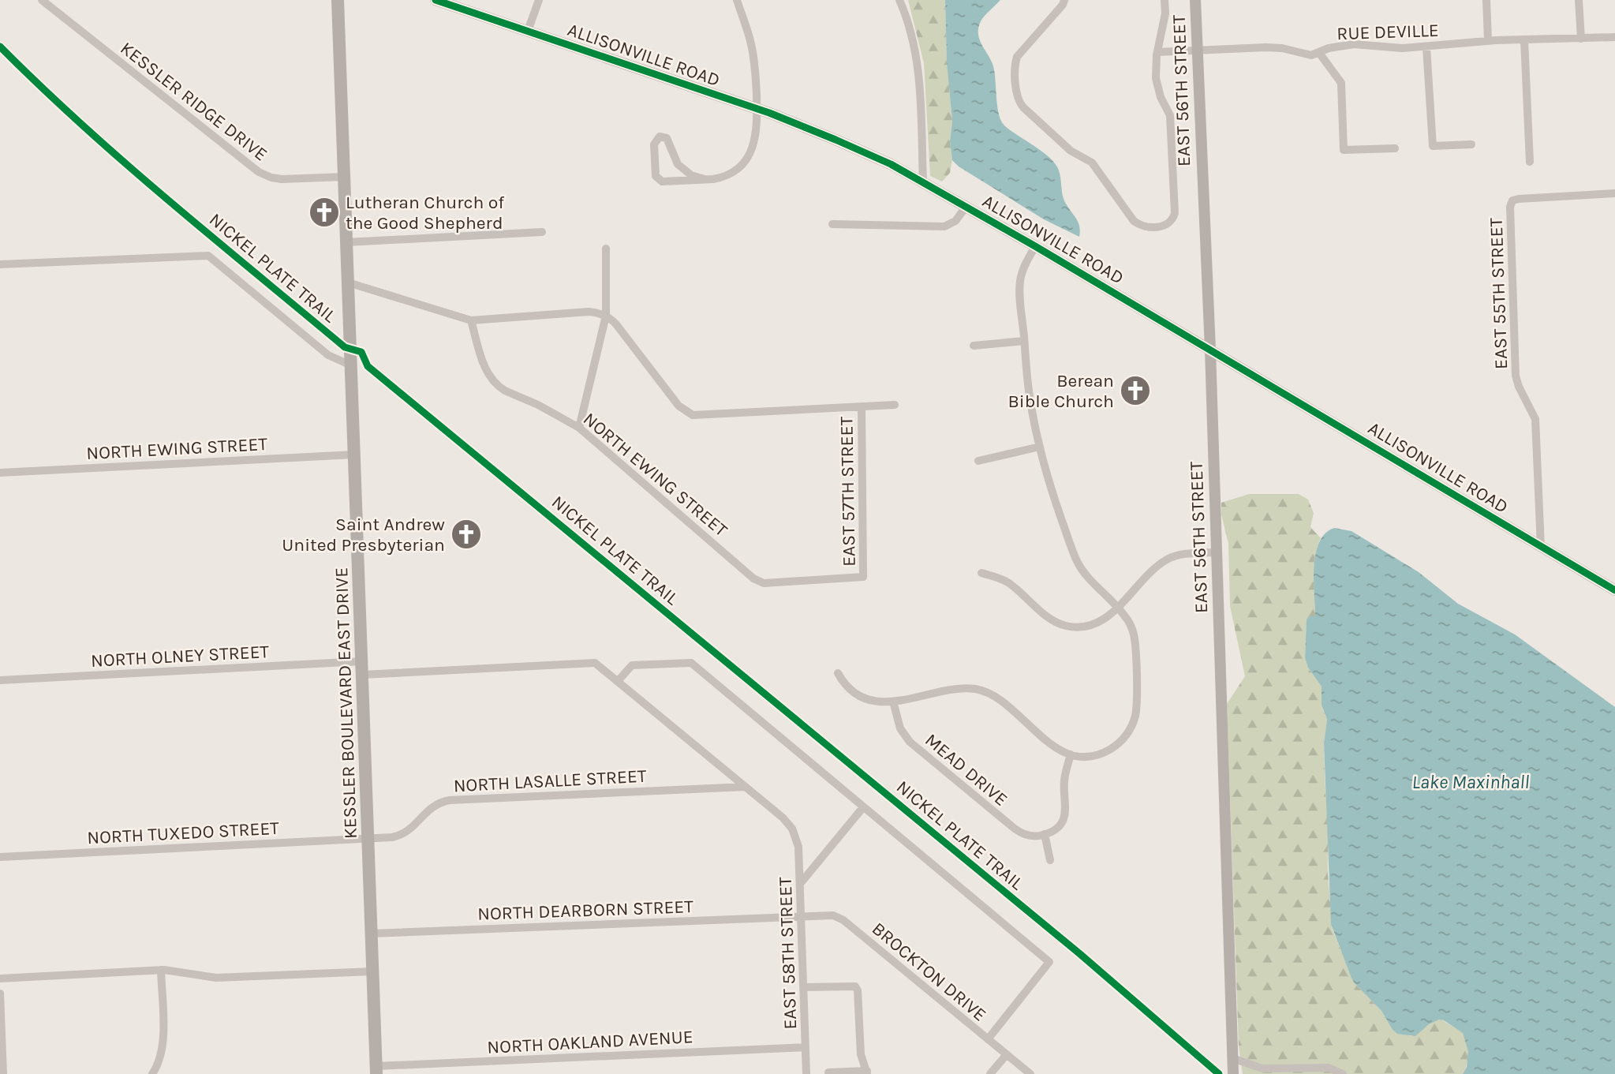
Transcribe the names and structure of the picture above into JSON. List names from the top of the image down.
{
  "streets": {
    "main road": ["ALLISONVILLE ROAD", "EAST 56TH STREET", "KESSLER BOULEVARD EAST DRIVE"],
    "street": [
      "RUE DEVILLE",
      "KESSLER RIDGE DRIVE",
      "EAST 55TH STREET",
      "NORTH EWING STREET",
      "EAST 57TH STREET",
      "NORTH OLNEY STREET",
      "MEAD DRIVE",
      "NORTH LASALLE STREET",
      "NORTH TUXEDO STREET",
      "NORTH DEARBORN STREET",
      "EAST 58TH STREET",
      "BROCKTON DRIVE",
      "NORTH OAKLAND AVENUE"
    ],
    "cycle path": ["NICKEL PLATE TRAIL"]
  },
  "crossings": [
    ["RUE DEVILLE", "EAST 56TH STREET"],
    ["ALLISONVILLE ROAD", "EAST 56TH STREET"],
    ["ALLISONVILLE ROAD", "EAST 55TH STREET"],
    ["KESSLER RIDGE DRIVE", "KESSLER BOULEVARD EAST DRIVE"],
    ["NORTH EWING STREET", "EAST 57TH STREET"],
    ["NORTH EWING STREET", "KESSLER BOULEVARD EAST DRIVE"],
    ["NORTH OLNEY STREET", "KESSLER BOULEVARD EAST DRIVE"],
    ["KESSLER BOULEVARD EAST DRIVE", "NORTH LASALLE STREET"],
    ["KESSLER BOULEVARD EAST DRIVE", "NORTH TUXEDO STREET"],
    ["KESSLER BOULEVARD EAST DRIVE", "NORTH DEARBORN STREET"],
    ["KESSLER BOULEVARD EAST DRIVE", "NORTH OAKLAND AVENUE"],
    ["NORTH LASALLE STREET", "NORTH TUXEDO STREET"],
    ["NORTH LASALLE STREET", "EAST 58TH STREET"],
    ["NORTH DEARBORN STREET", "EAST 58TH STREET"],
    ["NORTH DEARBORN STREET", "BROCKTON DRIVE"],
    ["EAST 58TH STREET", "BROCKTON DRIVE"],
    ["EAST 58TH STREET", "NORTH OAKLAND AVENUE"]
  ],
  "water": ["Lake Maxinhall"],
  "places": {
    "church": ["Lutheran Church of the Good Shepherd", "Berean Bible Church", "Saint Andrew United Presbyterian"]
  }
}
